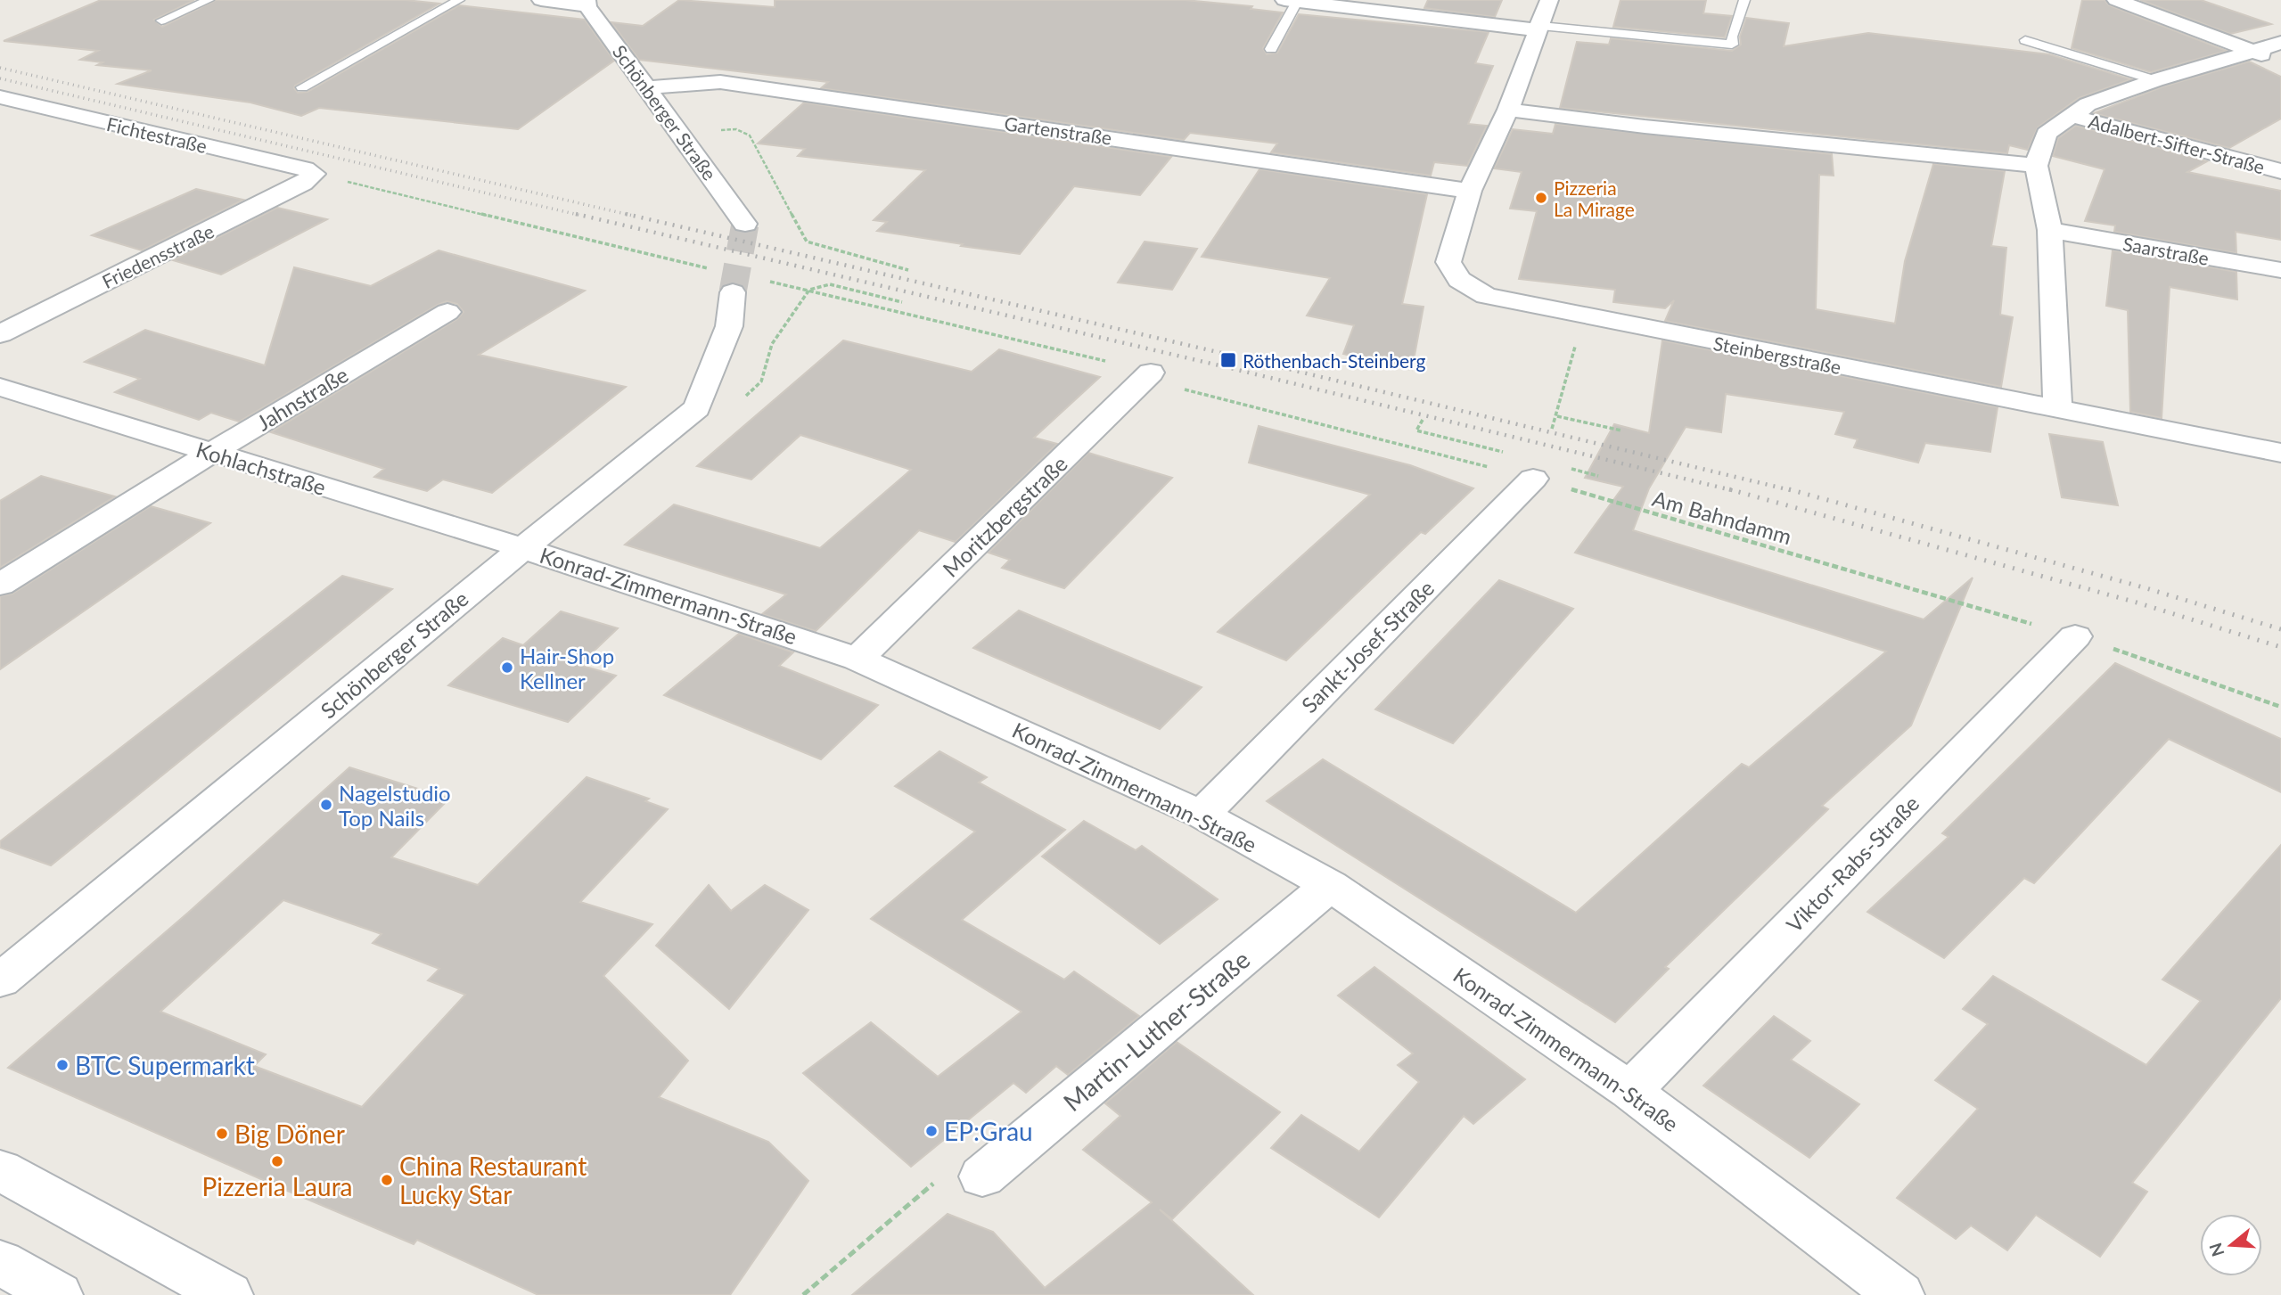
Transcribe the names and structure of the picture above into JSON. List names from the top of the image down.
{
  "streets": {
    "street": [
      "Schönberger Straße",
      "Gartenstraße",
      "Fichtestraße",
      "Adalbert-Sifter-Straße",
      "Saarstraße",
      "Friedensstraße",
      "Steinbergstraße",
      "Jahnstraße",
      "Kohlachstraße",
      "Moritzbergstraße",
      "Konrad-Zimmermann-Straße",
      "Sankt-Josef-Straße",
      "Viktor-Rabs-Straße",
      "Martin-Luther-Straße"
    ],
    "path": ["Am Bahndamm"]
  },
  "crossings": [
    ["Schönberger Straße", "Gartenstraße"],
    ["Schönberger Straße", "Kohlachstraße"],
    ["Schönberger Straße", "Konrad-Zimmermann-Straße"],
    ["Gartenstraße", "Steinbergstraße"],
    ["Fichtestraße", "Friedensstraße"],
    ["Jahnstraße", "Kohlachstraße"],
    ["Kohlachstraße", "Konrad-Zimmermann-Straße"],
    ["Moritzbergstraße", "Am Bahndamm"],
    ["Moritzbergstraße", "Konrad-Zimmermann-Straße"],
    ["Am Bahndamm", "Sankt-Josef-Straße"],
    ["Am Bahndamm", "Viktor-Rabs-Straße"],
    ["Konrad-Zimmermann-Straße", "Sankt-Josef-Straße"],
    ["Konrad-Zimmermann-Straße", "Viktor-Rabs-Straße"],
    ["Konrad-Zimmermann-Straße", "Martin-Luther-Straße"]
  ],
  "places": {
    "other": [
      "Pizzeria La Mirage",
      "Hair-Shop Kellner",
      "Nagelstudio Top Nails",
      "BTC Supermarkt",
      "EP:Grau",
      "Big Döner",
      "Pizzeria Laura",
      "China Restaurant Lucky Star"
    ],
    "transit": ["Röthenbach-Steinberg"]
  },
  "north": "left"
}
